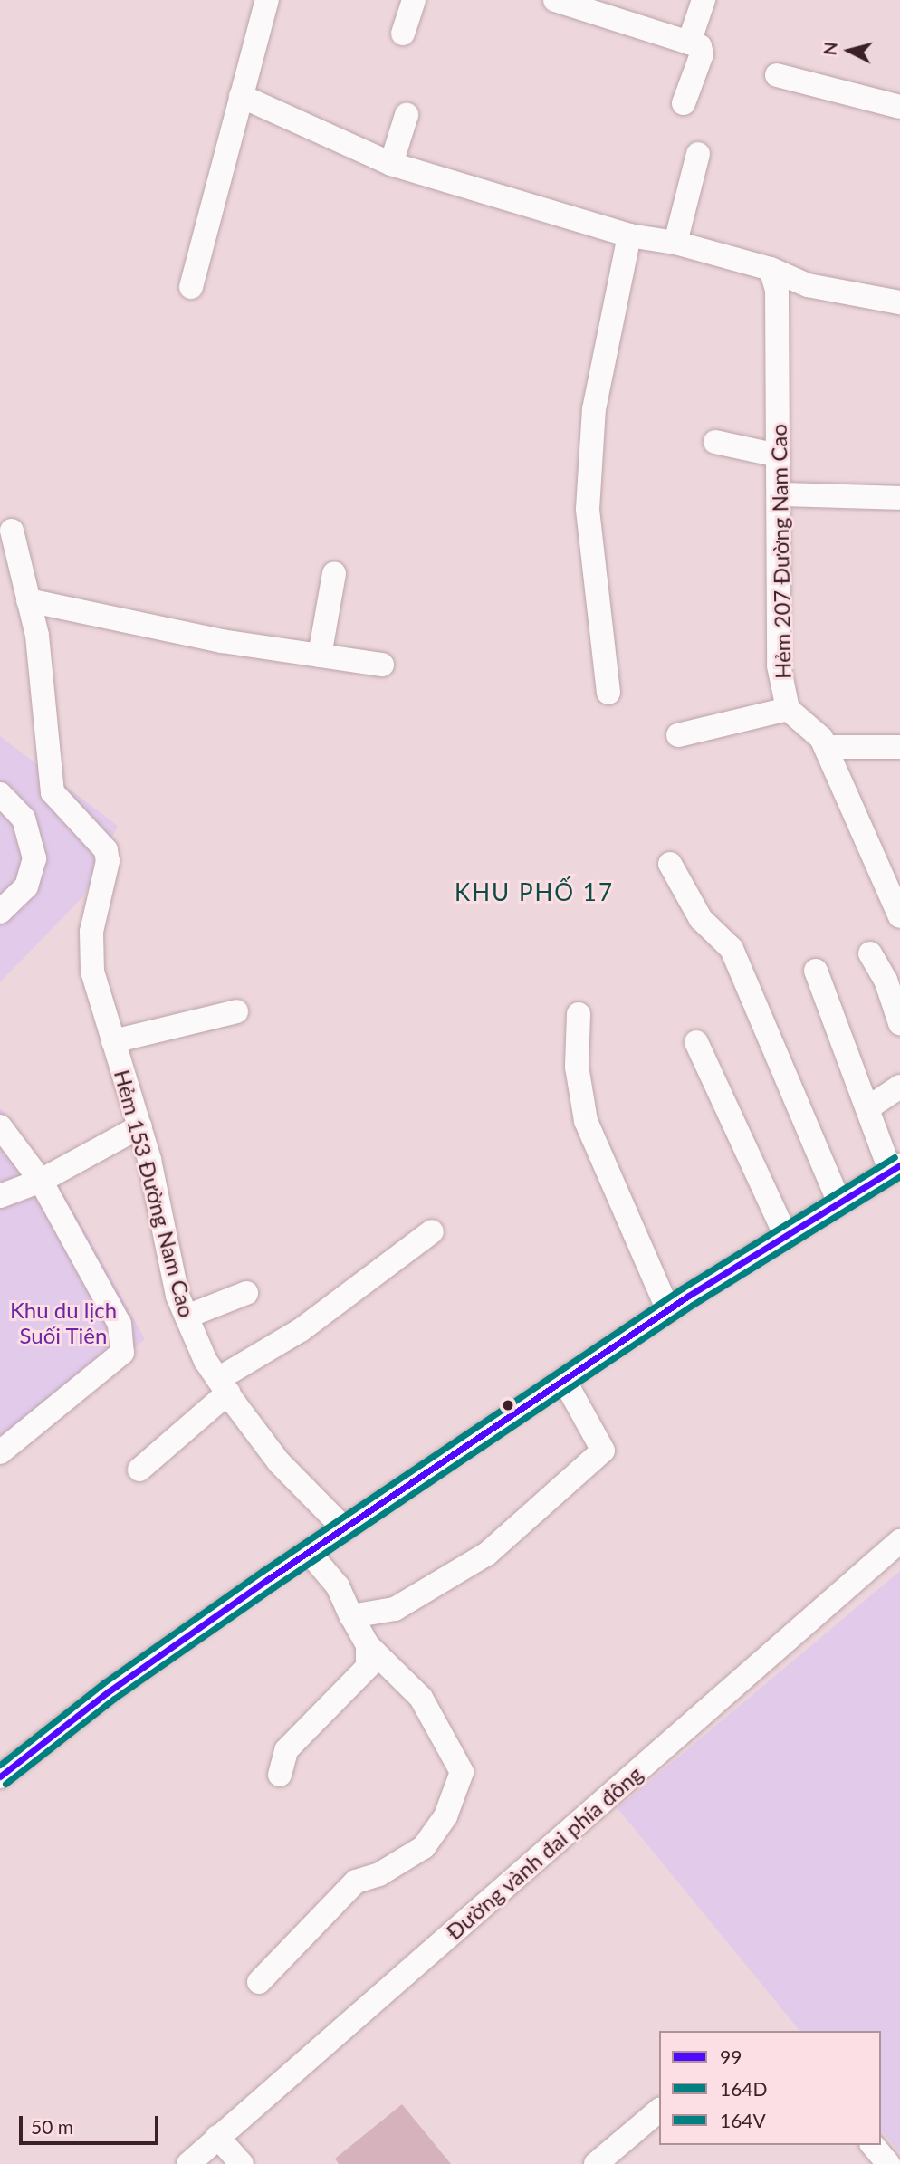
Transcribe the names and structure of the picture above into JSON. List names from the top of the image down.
{
  "streets": {
    "street": ["Hẻm 207 Đường Nam Cao", "Hẻm 153 Đường Nam Cao", "Đường vành đai phía đông"]
  },
  "districts": ["KHU PHỐ 17"],
  "parks": ["Khu du lịch Suối Tiên"],
  "lines": ["transit line 164V", "transit line 99", "transit line 164D"],
  "legend": ["99", "164D", "164V"],
  "scale_bar": "50 m",
  "north": "left"
}
